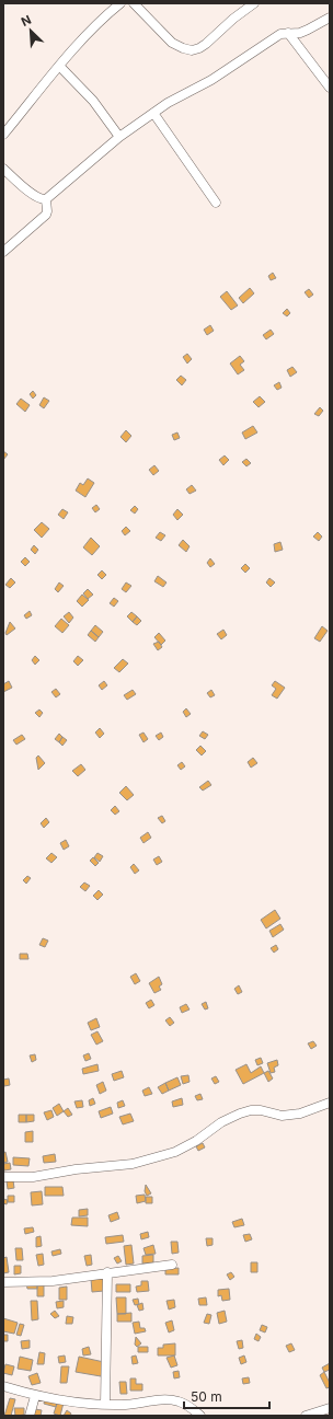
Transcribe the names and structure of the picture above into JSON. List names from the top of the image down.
{
  "scale_bar": "50 m",
  "north": "top left"
}
